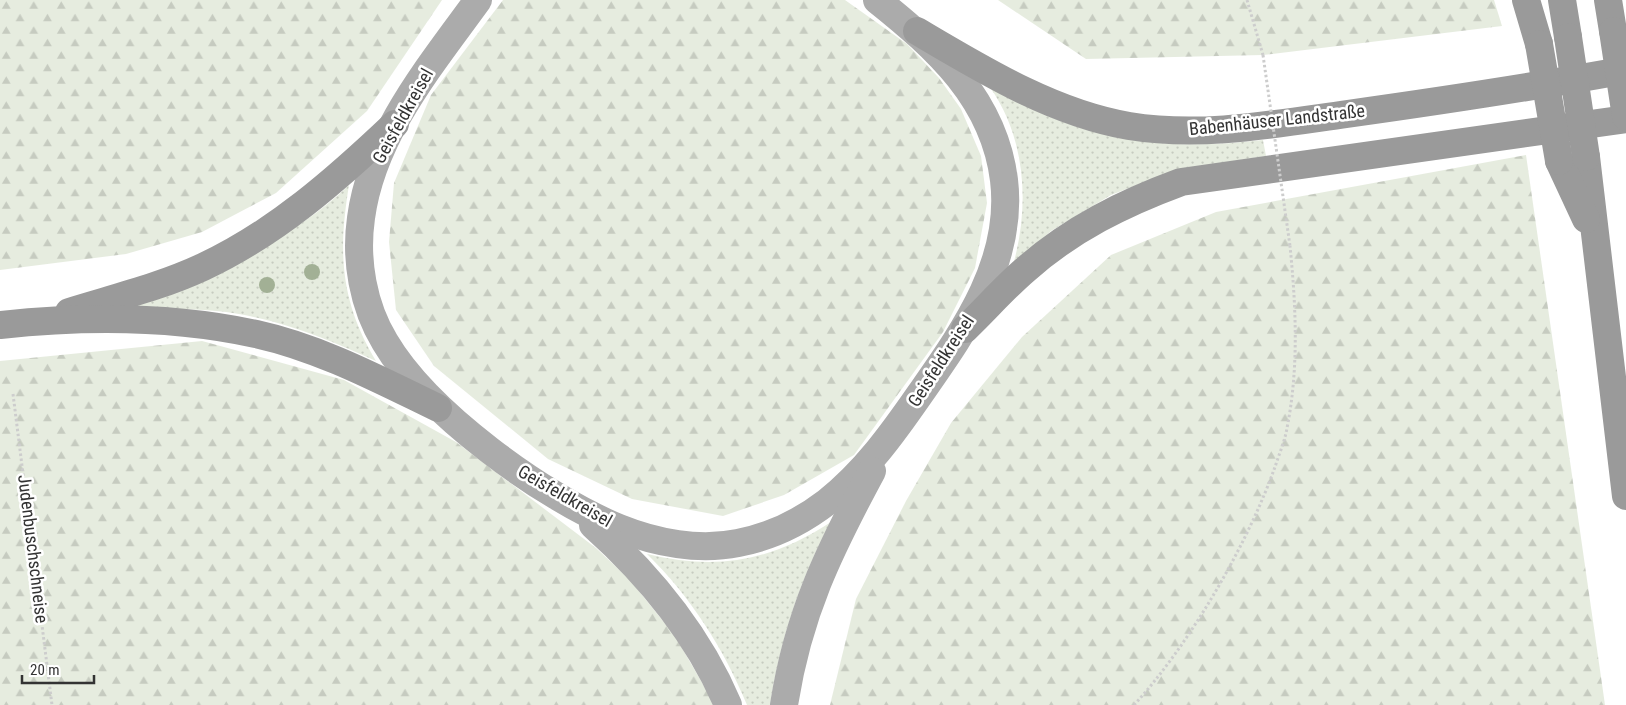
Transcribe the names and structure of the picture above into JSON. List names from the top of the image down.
{
  "streets": {
    "highway": ["Babenhäuser Landstraße"],
    "main road": ["Geisfeldkreisel"],
    "path": ["Judenbuschschneise"]
  },
  "crossings": [
    ["Geisfeldkreisel", "Babenhäuser Landstraße"]
  ],
  "scale_bar": "20 m"
}
